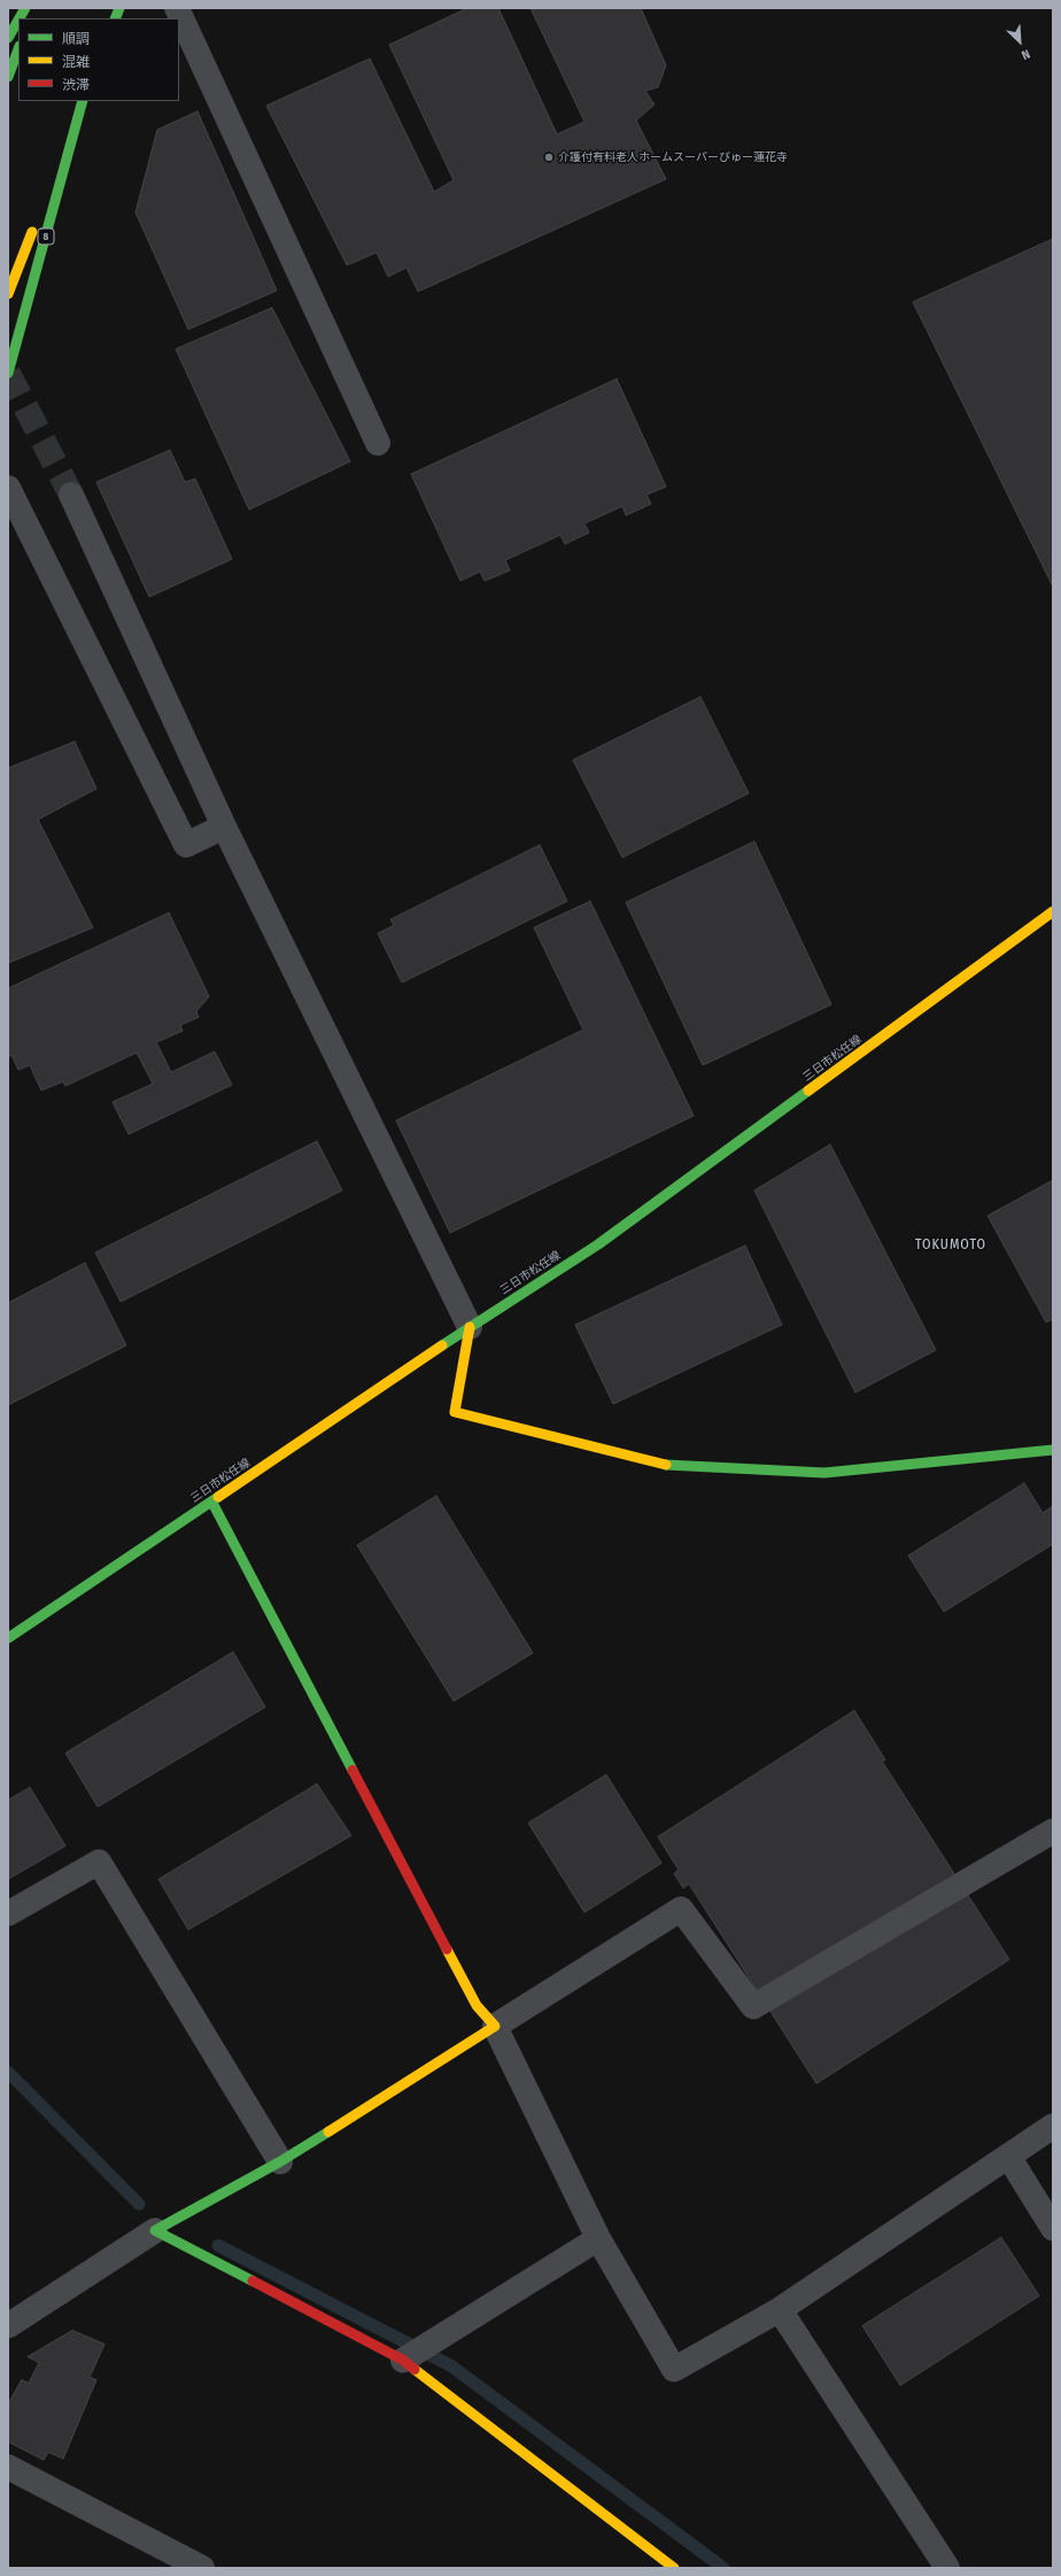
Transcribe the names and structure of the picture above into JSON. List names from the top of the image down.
{
  "streets": {
    "main road": ["8", "三日市松任線"]
  },
  "districts": ["TOKUMOTO"],
  "places": ["介護付有料老人ホームスーパーびゅー蓮花寺"],
  "legend": ["順調", "混雑", "渋滞"],
  "north": "bottom right"
}
